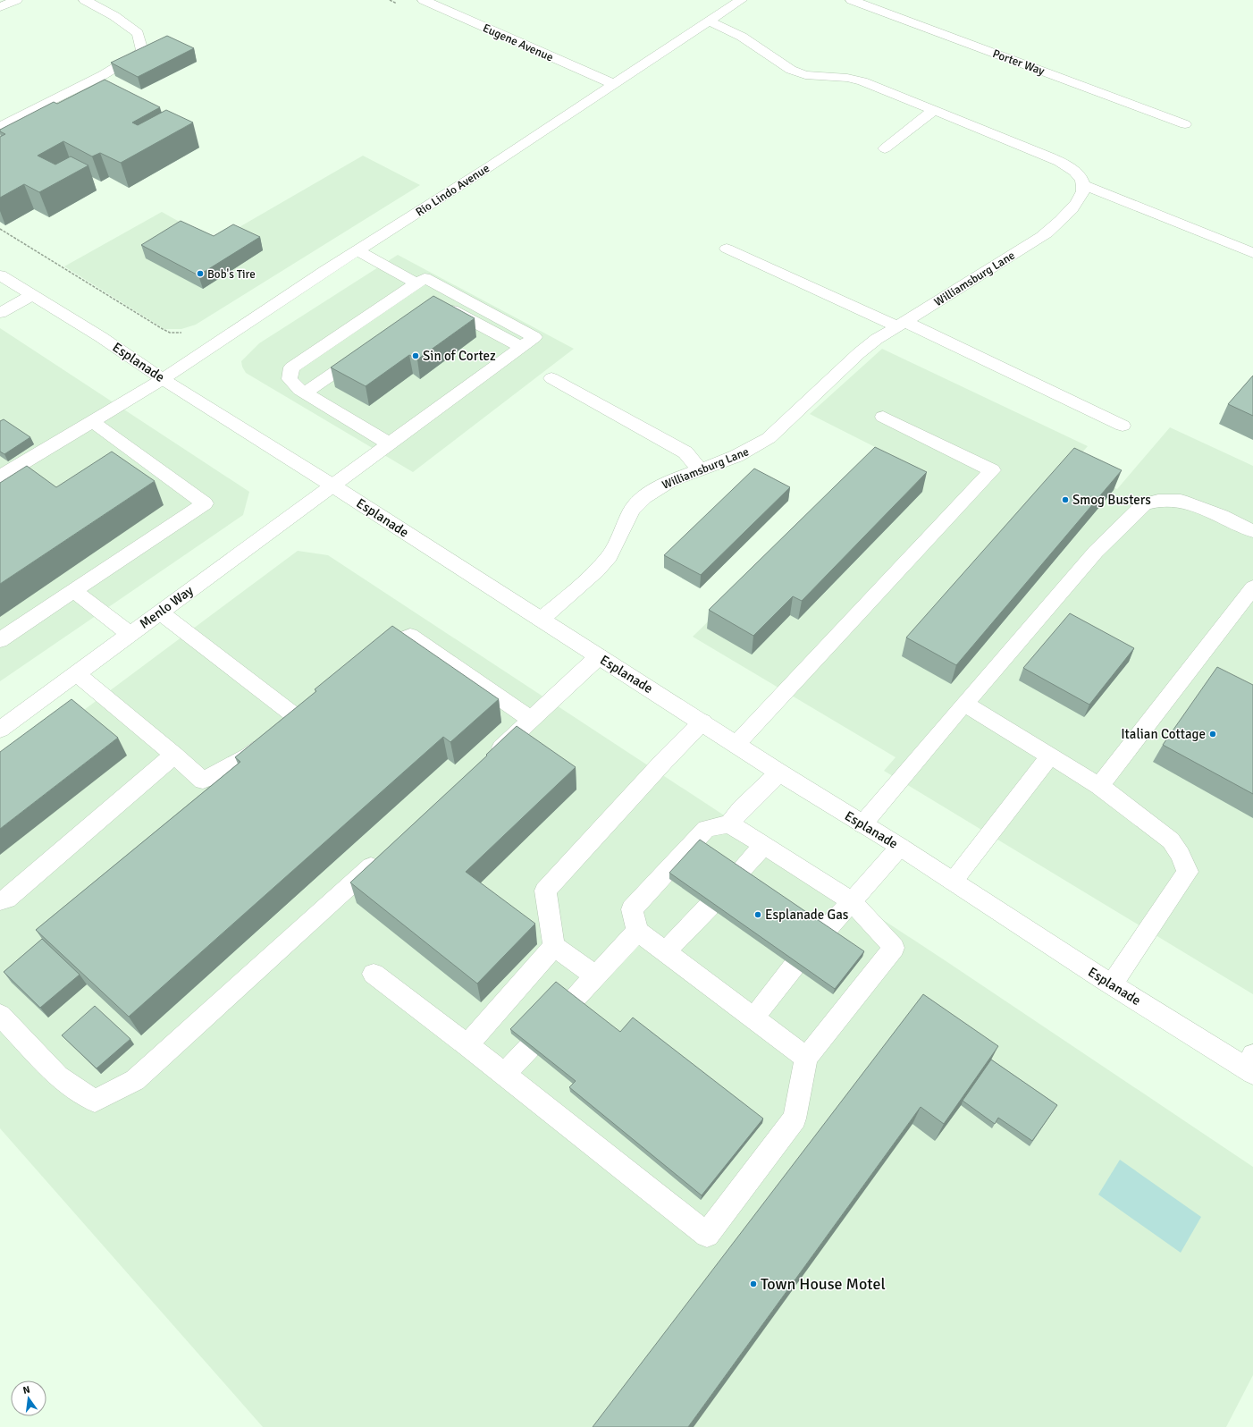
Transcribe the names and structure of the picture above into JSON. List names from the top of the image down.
{
  "streets": {
    "street": [
      "Eugene Avenue",
      "Porter Way",
      "Rio Lindo Avenue",
      "Williamsburg Lane",
      "Esplanade",
      "Menlo Way"
    ]
  },
  "crossings": [
    ["Eugene Avenue", "Rio Lindo Avenue"],
    ["Rio Lindo Avenue", "Esplanade"],
    ["Williamsburg Lane", "Esplanade"],
    ["Esplanade", "Menlo Way"]
  ],
  "places": [
    "Bob's Tire",
    "Sin of Cortez",
    "Smog Busters",
    "Italian Cottage",
    "Esplanade Gas",
    "Town House Motel"
  ],
  "north": "top"
}
